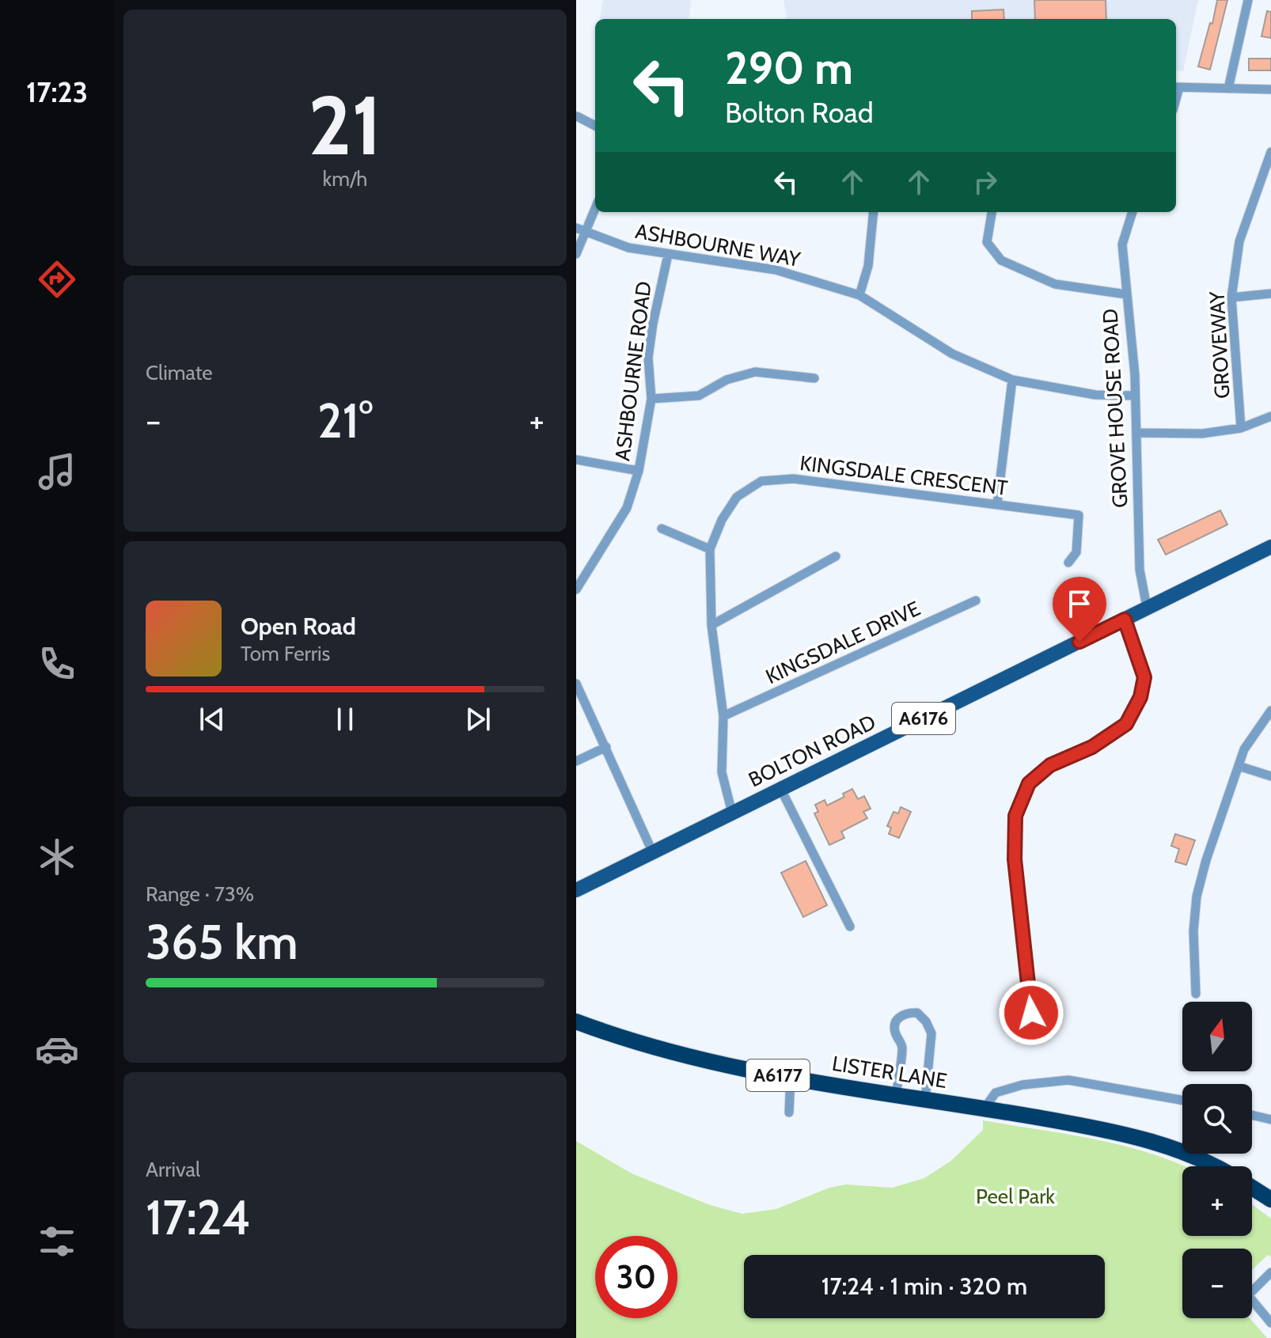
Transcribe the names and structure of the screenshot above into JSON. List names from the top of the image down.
{
  "streets": {
    "highway": ["LISTER LANE", "A6177"],
    "main road": ["A6176", "BOLTON ROAD"],
    "street": [
      "ASHBOURNE WAY",
      "GROVEWAY",
      "ASHBOURNE ROAD",
      "GROVE HOUSE ROAD",
      "KINGSDALE CRESCENT",
      "KINGSDALE DRIVE"
    ]
  },
  "crossings": [
    ["ASHBOURNE WAY", "ASHBOURNE ROAD"],
    ["ASHBOURNE WAY", "GROVE HOUSE ROAD"],
    ["GROVE HOUSE ROAD", "BOLTON ROAD"],
    ["KINGSDALE CRESCENT", "KINGSDALE DRIVE"],
    ["KINGSDALE CRESCENT", "BOLTON ROAD"],
    ["LISTER LANE", "A6177"]
  ],
  "parks": ["Peel Park"],
  "north": "top",
  "page": {
    "tabs": "17:23",
    "tile": [
      ["21", "km/h"],
      "Climate",
      ["Range · 73%", "365 km"],
      ["Arrival", "17:24"]
    ],
    "turn": ["290 m", "Bolton Road"],
    "heat": ["−", "21°", "+"],
    "song": ["Open Road", "Tom Ferris"],
    "map_buttons": ["+", "−"],
    "limit": "30",
    "trip": "17:24 · 1 min · 320 m"
  }
}
